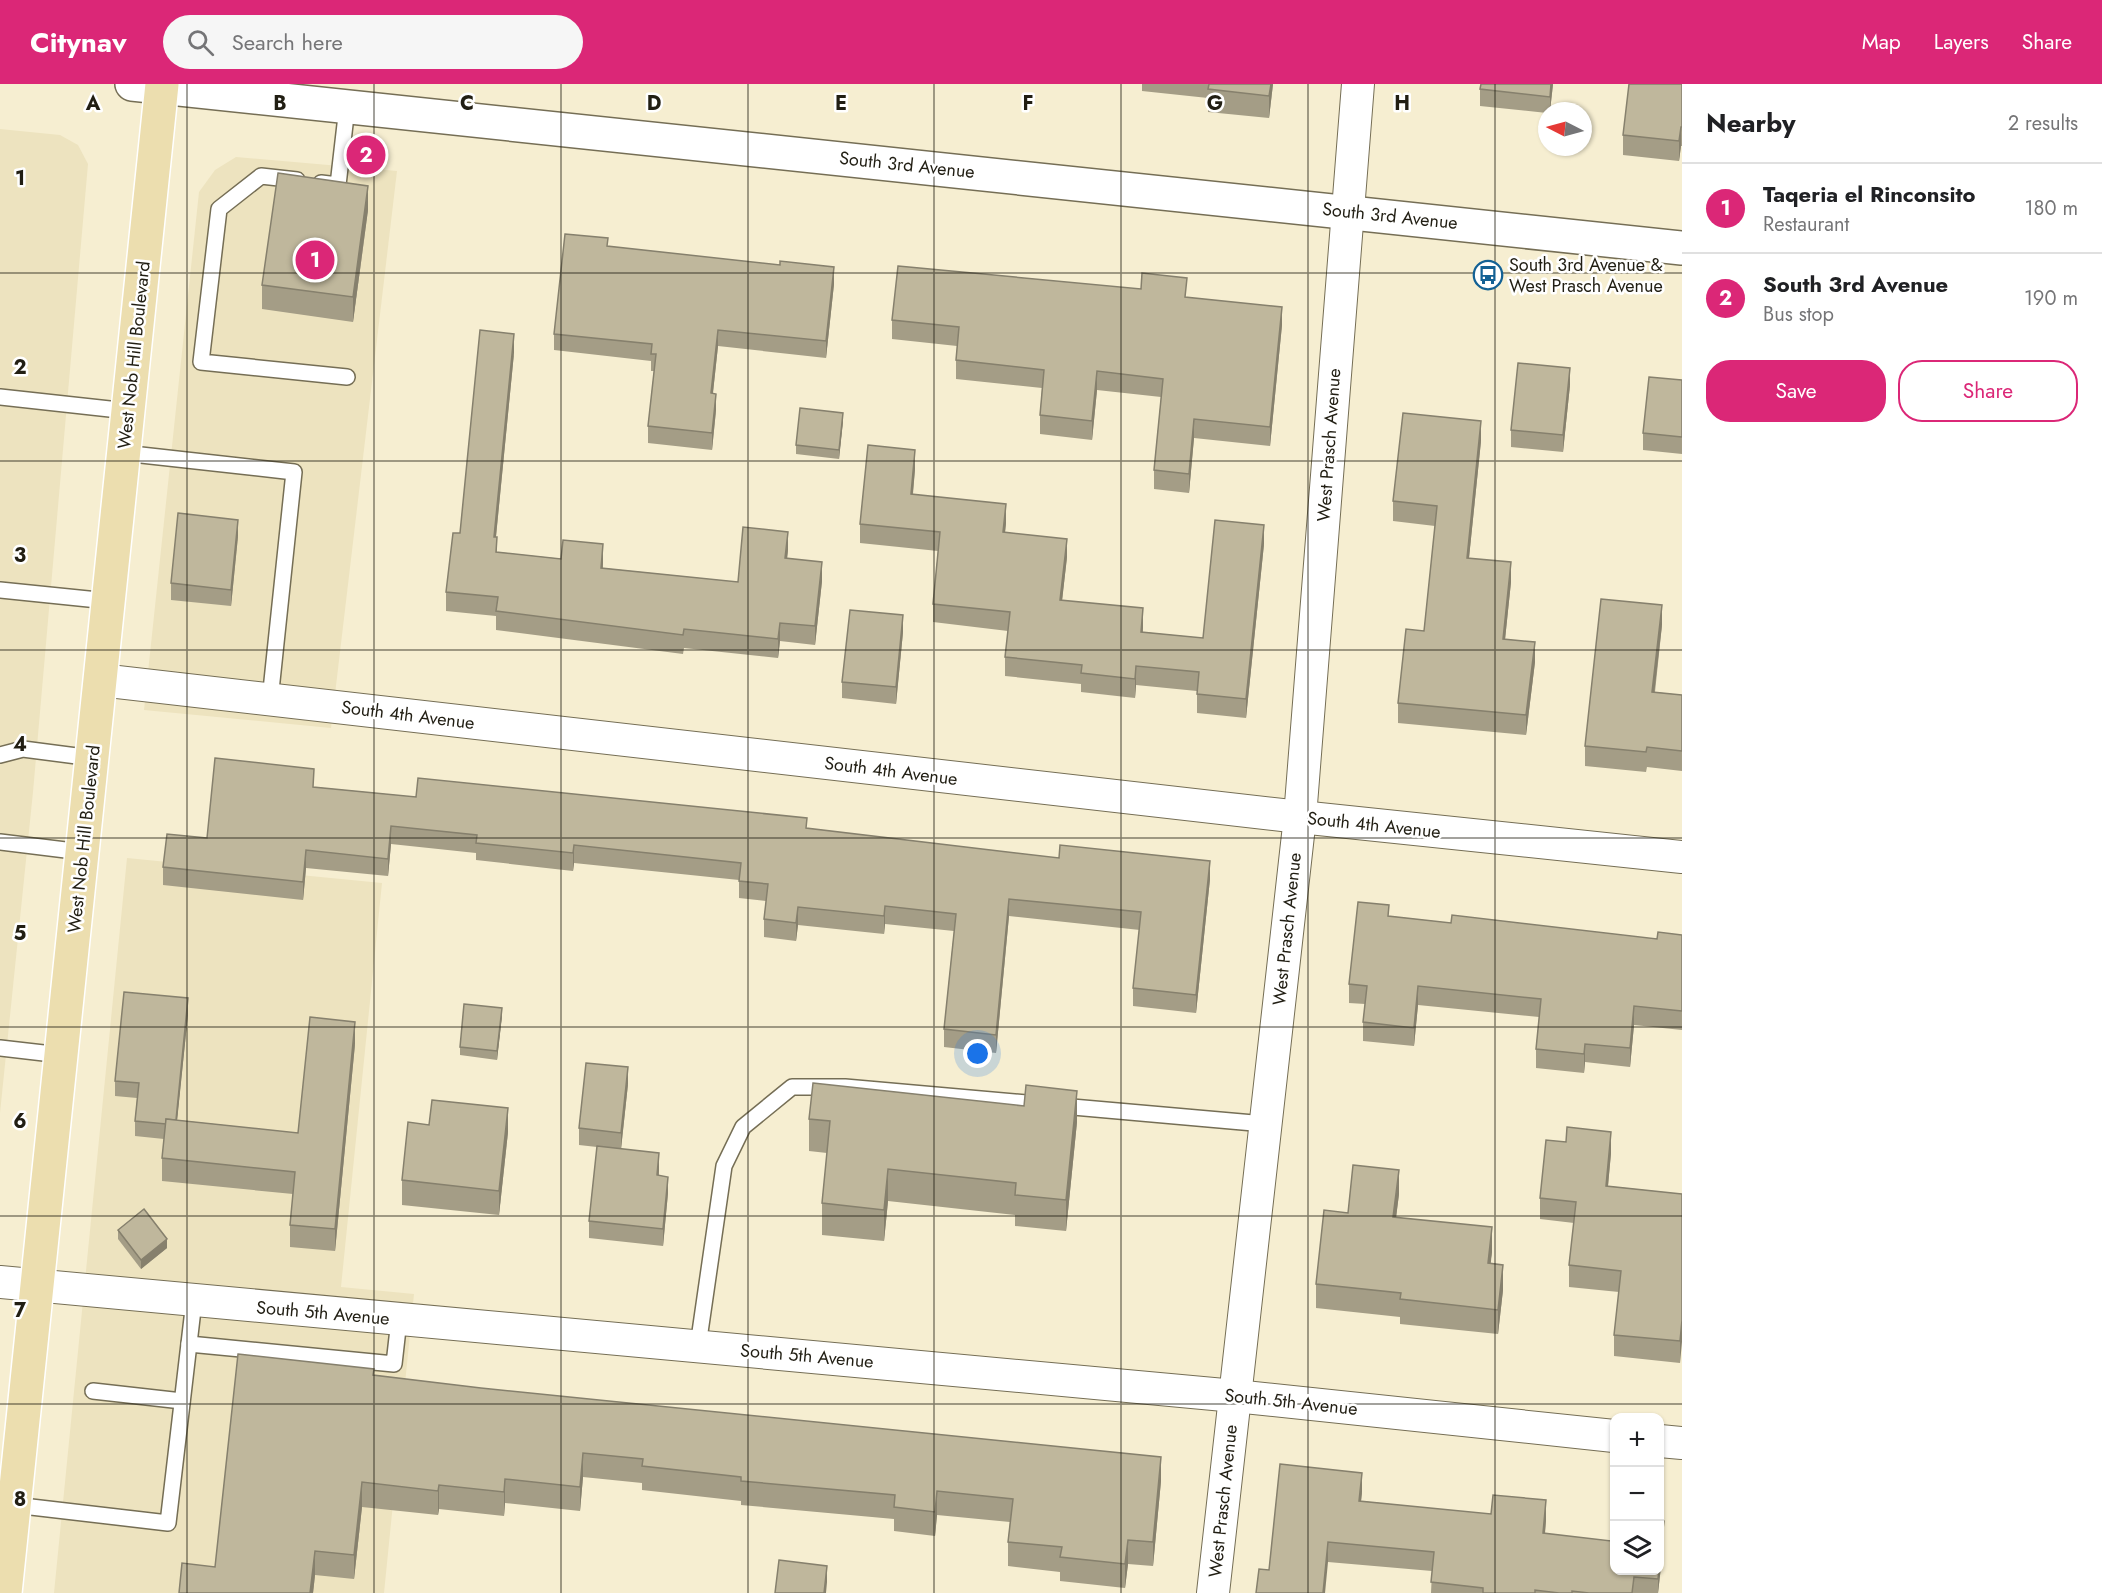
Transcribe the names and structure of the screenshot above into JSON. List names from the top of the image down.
{
  "streets": {
    "main road": ["West Nob Hill Boulevard"],
    "street": [
      "South 3rd Avenue",
      "West Prasch Avenue",
      "South 4th Avenue",
      "South 5th Avenue"
    ]
  },
  "crossings": [
    ["South 3rd Avenue", "West Nob Hill Boulevard"],
    ["South 3rd Avenue", "West Prasch Avenue"],
    ["West Nob Hill Boulevard", "South 4th Avenue"],
    ["West Nob Hill Boulevard", "South 5th Avenue"],
    ["West Prasch Avenue", "South 4th Avenue"],
    ["West Prasch Avenue", "South 5th Avenue"]
  ],
  "places": {
    "bus stop": ["South 3rd Avenue & West Prasch Avenue"]
  },
  "north": "left",
  "page": {
    "header": "Citynav",
    "search": "Search here",
    "nav": ["Map", "Layers", "Share"],
    "heading": ["Nearby", "2 results"],
    "pins": ["2", "1"],
    "list": [
      {
        "mark": "1",
        "name": "Taqeria el Rinconsito",
        "note": "Restaurant",
        "value": "180 m"
      },
      {
        "mark": "2",
        "name": "South 3rd Avenue",
        "note": "Bus stop",
        "value": "190 m"
      }
    ],
    "buttons": ["Save", "Share"],
    "map_buttons": ["+", "−"]
  },
  "grid": {
    "columns": [
      "A",
      "B",
      "C",
      "D",
      "E",
      "F",
      "G",
      "H"
    ],
    "rows": [
      "1",
      "2",
      "3",
      "4",
      "5",
      "6",
      "7",
      "8"
    ]
  }
}
